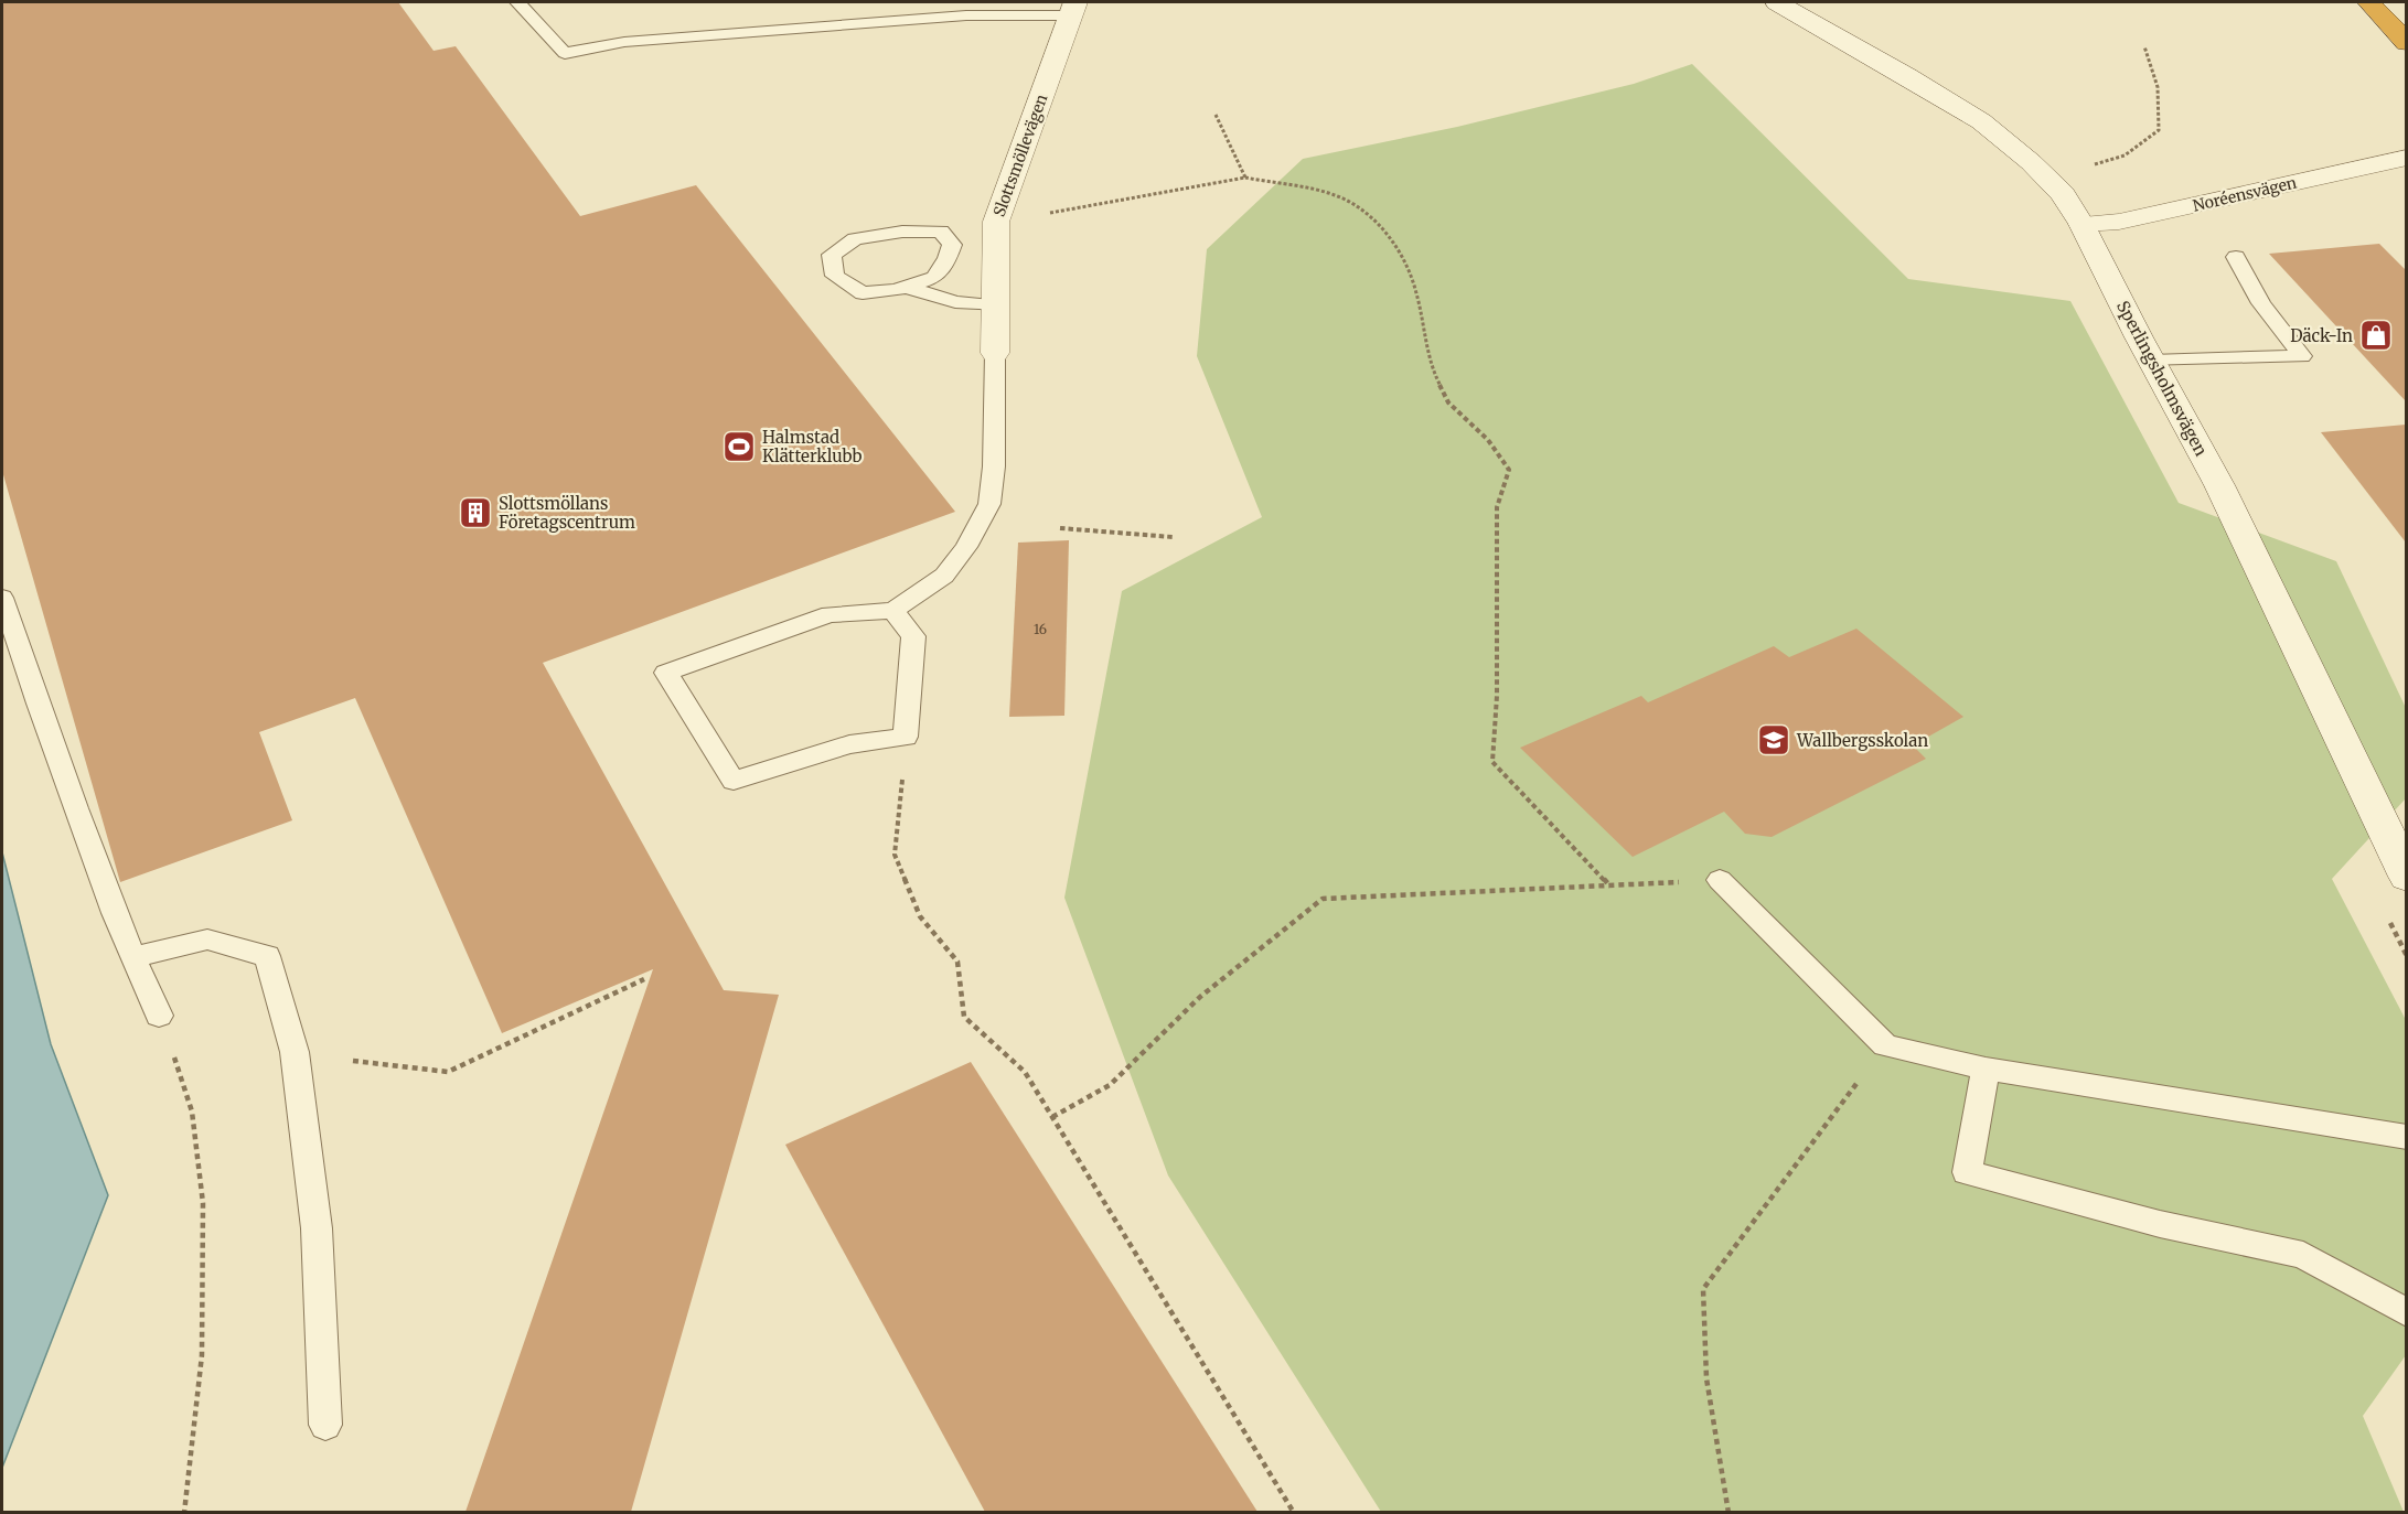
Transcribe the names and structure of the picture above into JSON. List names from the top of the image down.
{
  "streets": {
    "street": ["Slottsmöllevägen", "Noréensvägen", "Sperlingsholmsvägen"]
  },
  "crossings": [
    ["Noréensvägen", "Sperlingsholmsvägen"]
  ],
  "places": {
    "shop": ["Däck-In"],
    "sports": ["Halmstad Klätterklubb"],
    "building": ["Slottsmöllans Företagscentrum"],
    "school or university": ["Wallbergsskolan"]
  },
  "house_numbers": ["16"]
}
